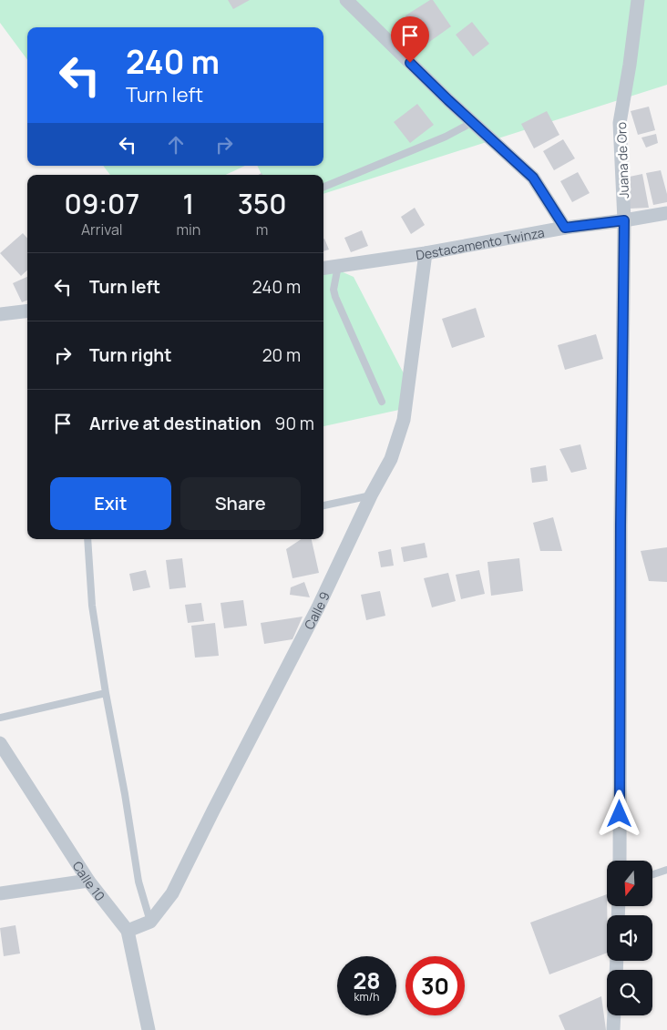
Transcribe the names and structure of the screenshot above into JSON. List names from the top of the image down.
{
  "streets": {
    "street": [
      "Juana de Oro",
      "Destacamento Twinza",
      "Calle 9",
      "Calle 10"
    ]
  },
  "crossings": [
    ["Juana de Oro", "Destacamento Twinza"],
    ["Destacamento Twinza", "Calle 9"]
  ],
  "north": "bottom",
  "page": {
    "turn": ["240 m", "Turn left"],
    "eta": [
      "09:07",
      "Arrival",
      "1",
      "min",
      "350",
      "m"
    ],
    "list": [
      {
        "name": "Turn left",
        "value": "240 m"
      },
      {
        "name": "Turn right",
        "value": "20 m"
      },
      {
        "name": "Arrive at destination",
        "value": "90 m"
      }
    ],
    "buttons": ["Exit", "Share"],
    "speed": "28 km/h",
    "limit": "30"
  }
}
